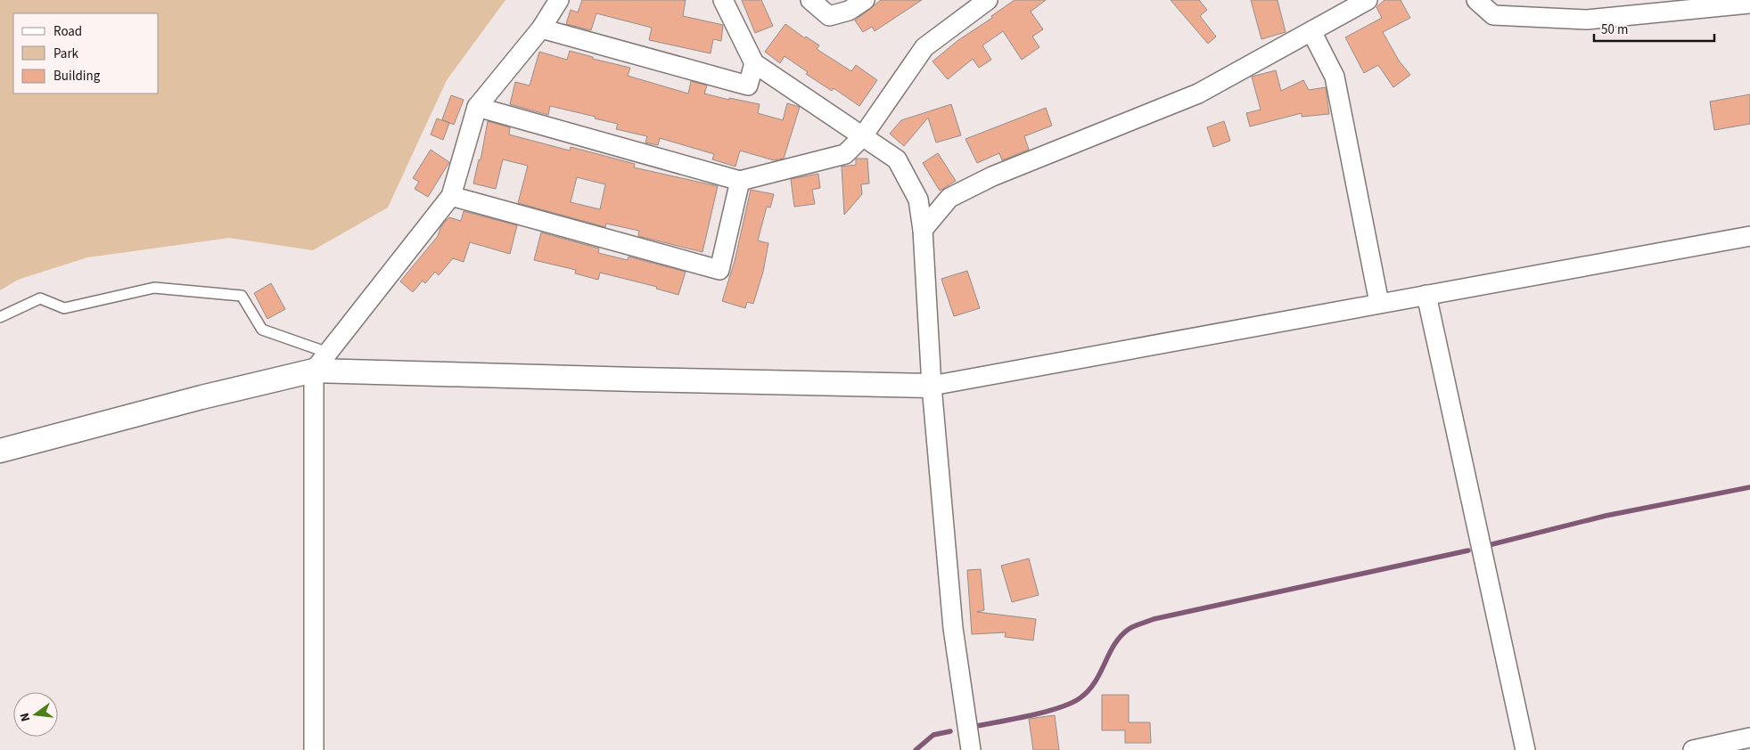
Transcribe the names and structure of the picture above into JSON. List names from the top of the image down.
{
  "legend": ["Road", "Park", "Building"],
  "scale_bar": "50 m",
  "north": "left"
}
